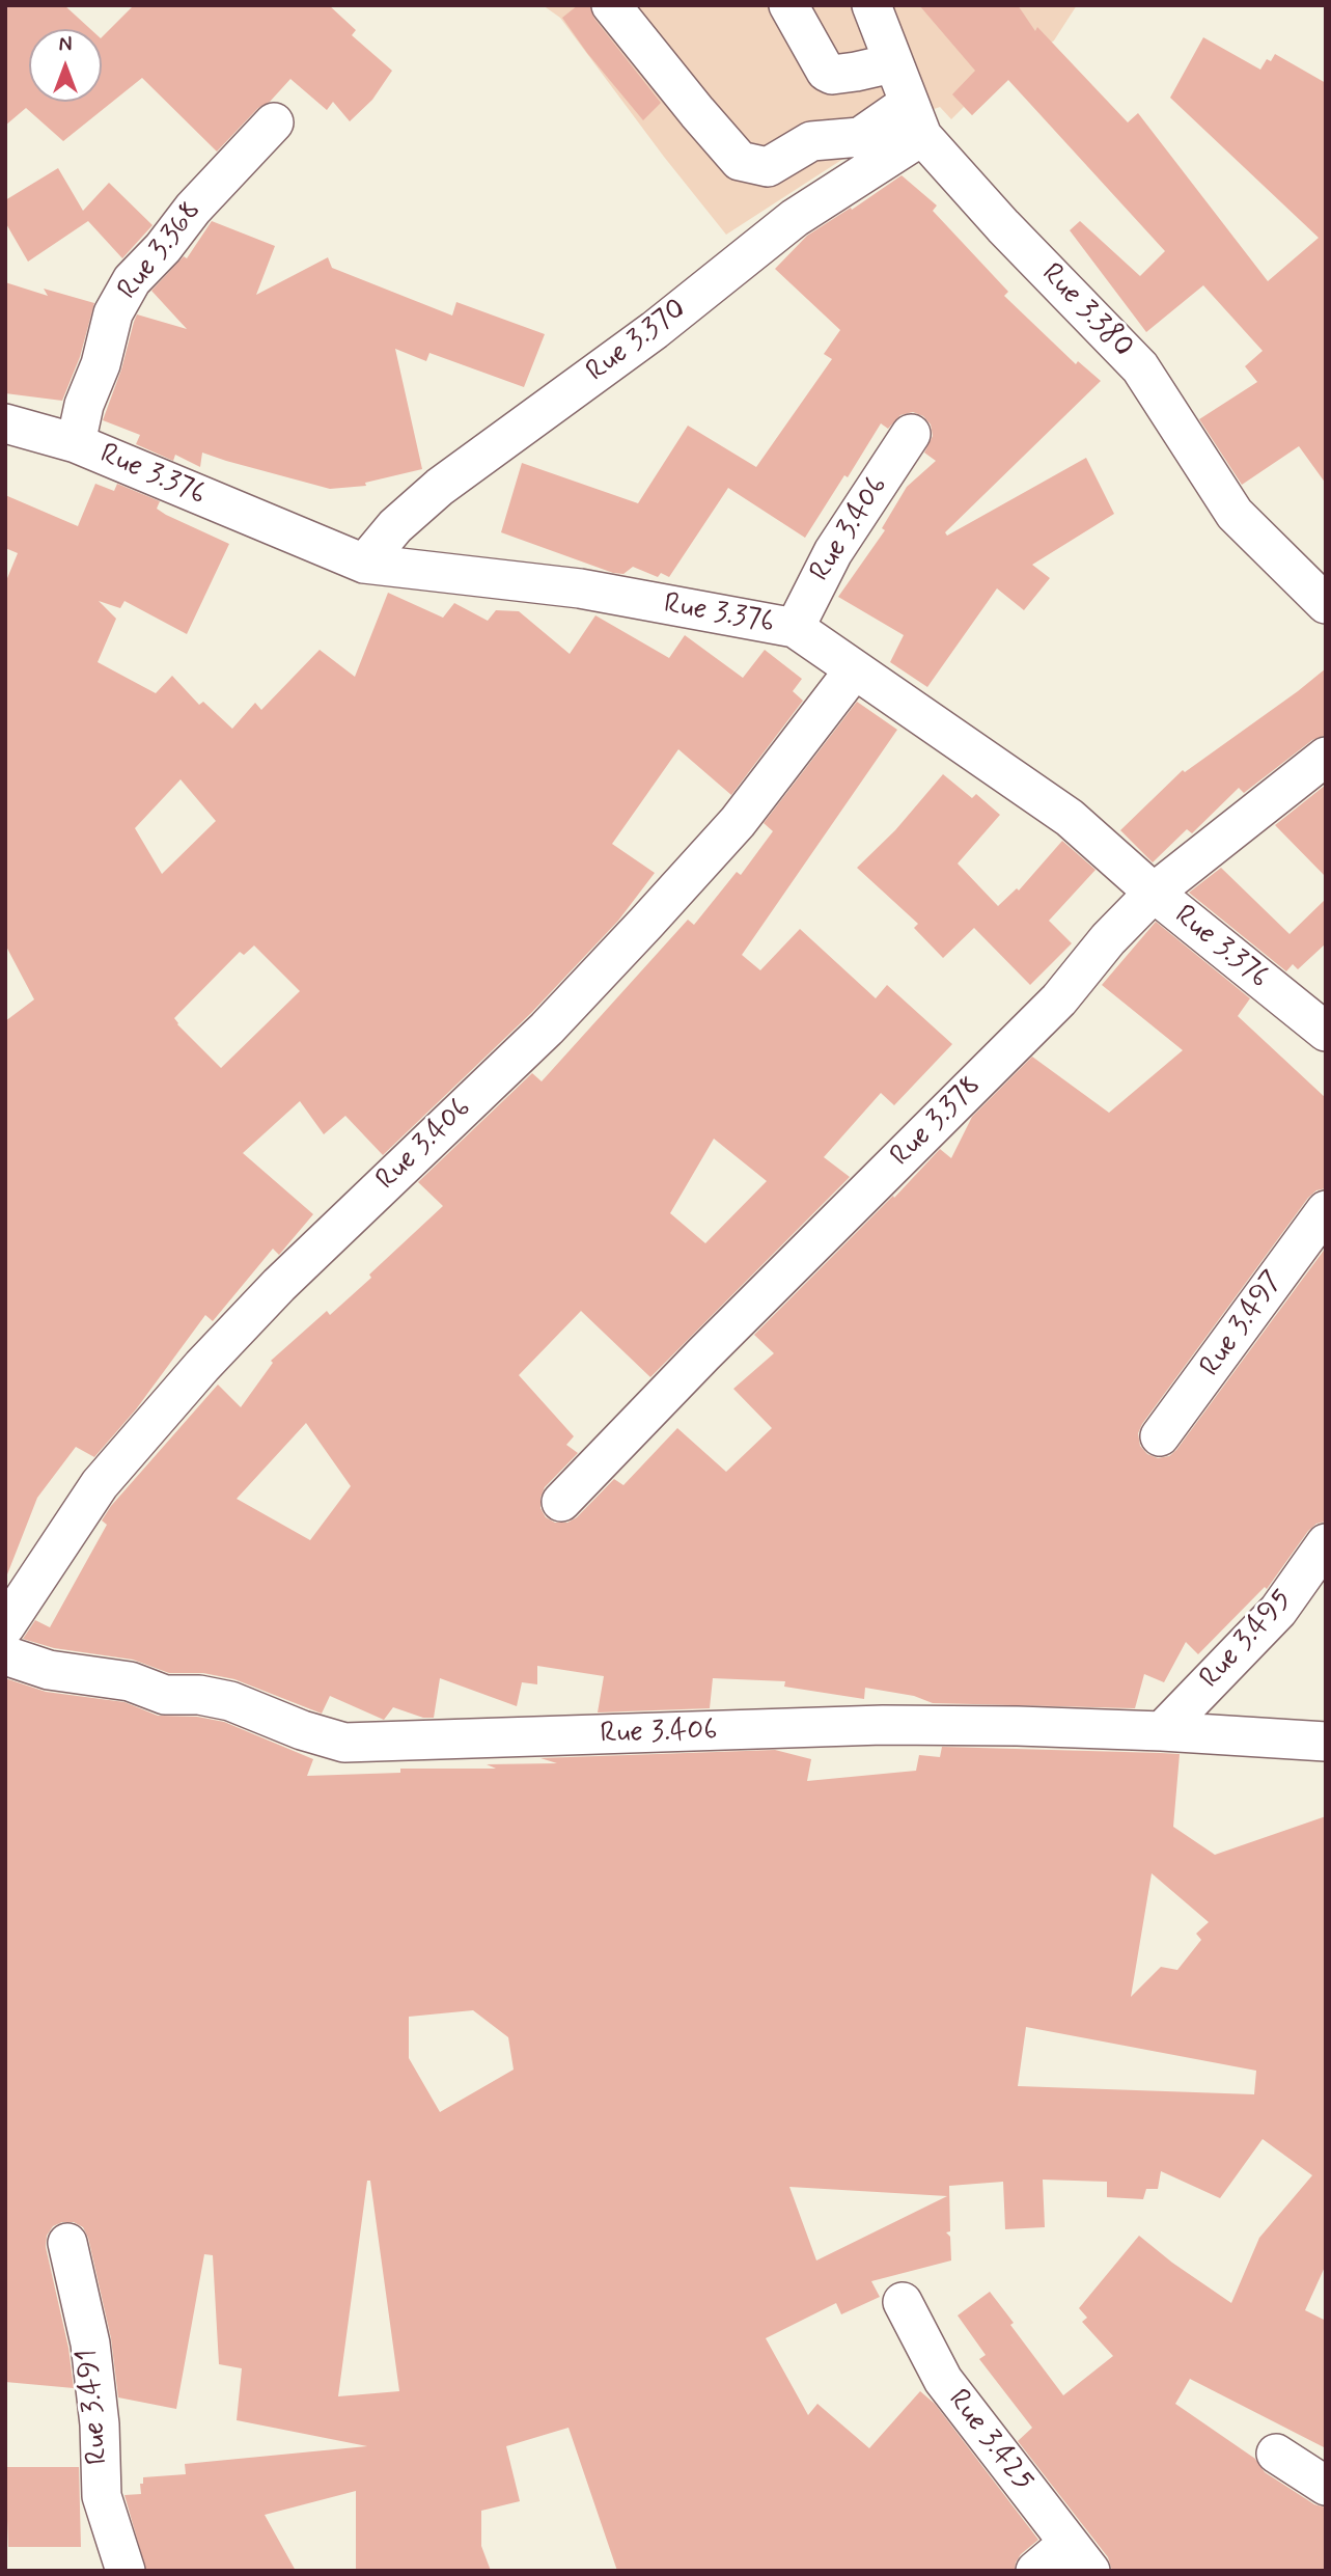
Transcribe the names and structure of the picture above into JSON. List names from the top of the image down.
{
  "streets": {
    "street": [
      "Rue 3.368",
      "Rue 3.380",
      "Rue 3.370",
      "Rue 3.376",
      "Rue 3.406",
      "Rue 3.378",
      "Rue 3.497",
      "Rue 3.495",
      "Rue 3.491",
      "Rue 3.425"
    ]
  },
  "crossings": [
    ["Rue 3.368", "Rue 3.376"],
    ["Rue 3.380", "Rue 3.370"],
    ["Rue 3.370", "Rue 3.376"],
    ["Rue 3.376", "Rue 3.406"],
    ["Rue 3.376", "Rue 3.378"],
    ["Rue 3.406", "Rue 3.495"]
  ],
  "north": "top"
}
